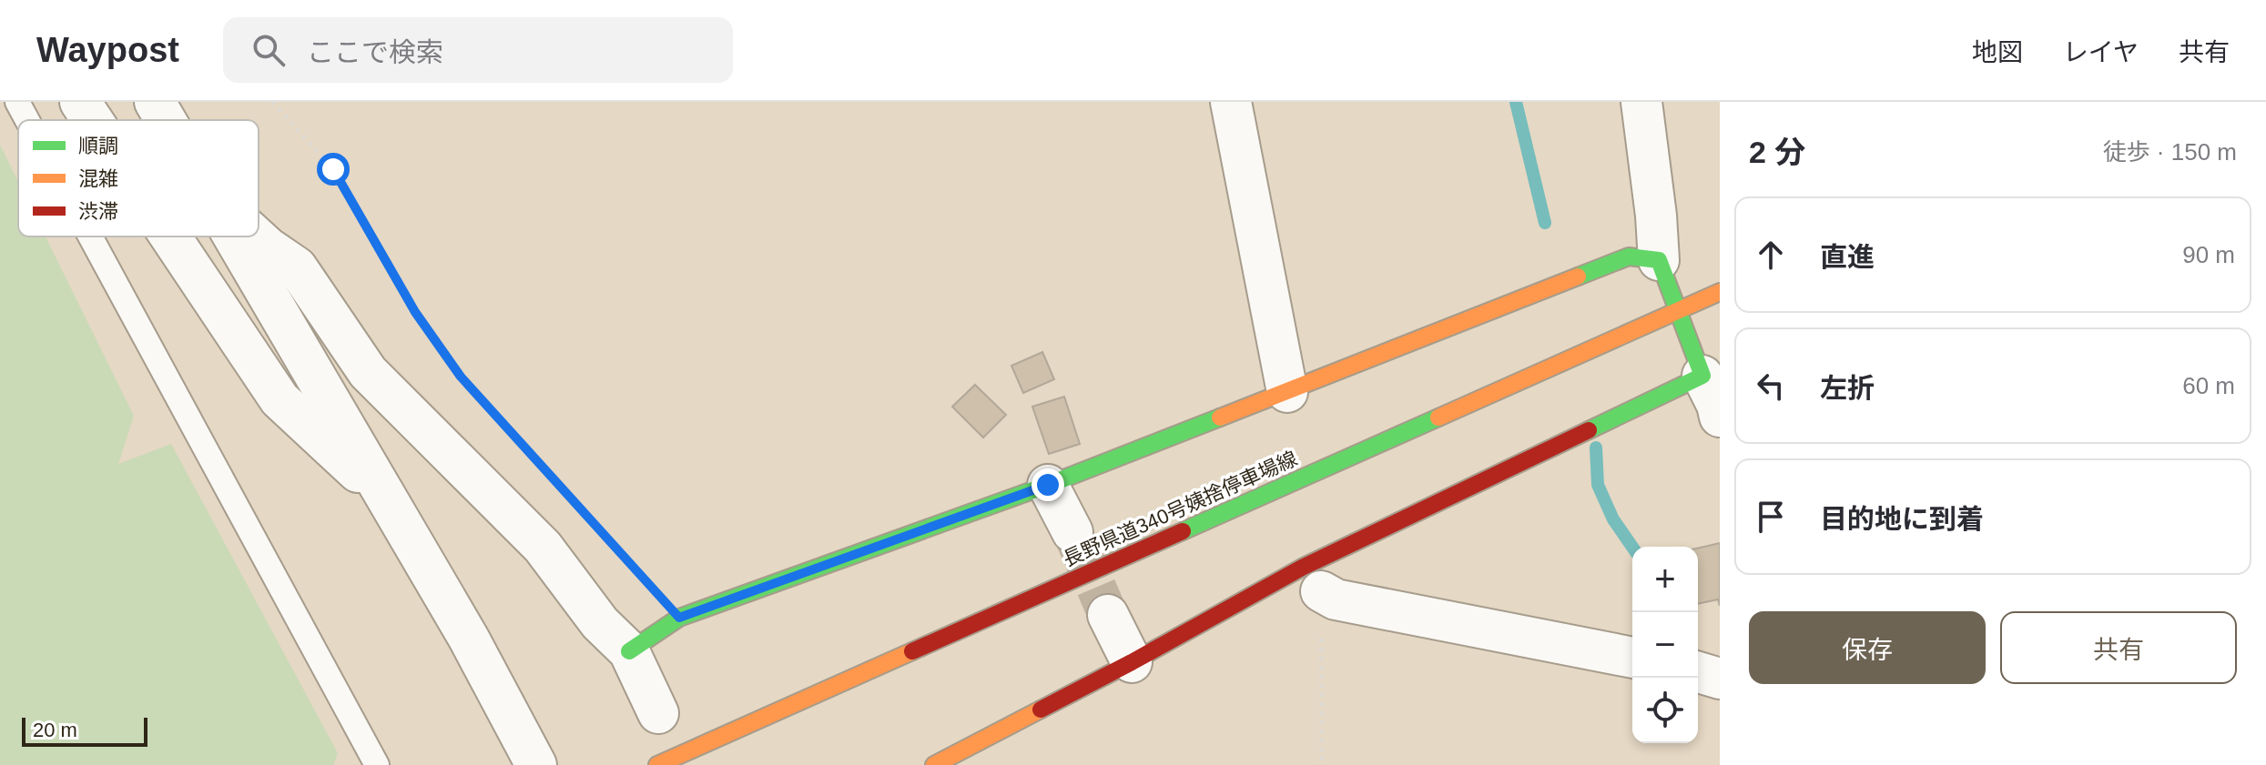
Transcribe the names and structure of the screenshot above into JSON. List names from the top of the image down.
{
  "streets": {
    "street": ["長野県道340号姨捨停車場線"]
  },
  "legend": ["順調", "混雑", "渋滞"],
  "scale_bar": "20 m",
  "page": {
    "header": "Waypost",
    "search": "ここで検索",
    "nav": ["地図", "レイヤ", "共有"],
    "heading": ["2 分", "徒歩 · 150 m"],
    "list": [
      ["直進", "90 m"],
      ["左折", "60 m"],
      "目的地に到着"
    ],
    "map_buttons": ["+", "−"],
    "buttons": ["保存", "共有"],
    "scale": "20 m"
  }
}
